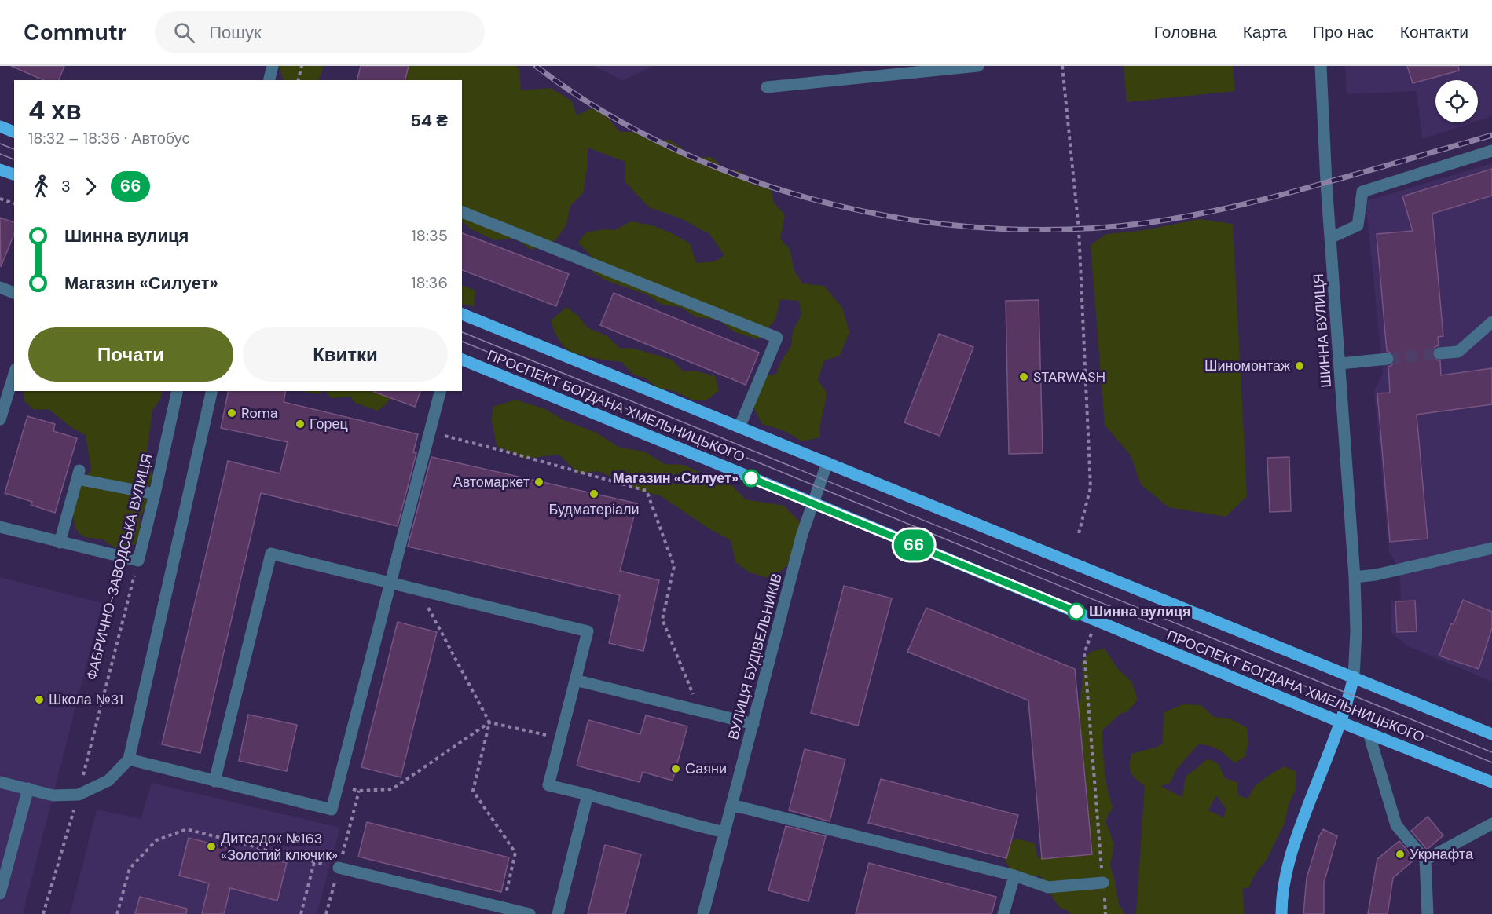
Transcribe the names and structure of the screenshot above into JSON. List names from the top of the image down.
{
  "streets": {
    "main road": ["ПРОСПЕКТ БОГДАНА ХМЕЛЬНИЦЬКОГО"],
    "street": ["ШИННА ВУЛИЦЯ", "ФАБРИЧНО-ЗАВОДСЬКА ВУЛИЦЯ", "ВУЛИЦЯ БУДІВЕЛЬНИКІВ"]
  },
  "crossings": [
    ["ШИННА ВУЛИЦЯ", "ПРОСПЕКТ БОГДАНА ХМЕЛЬНИЦЬКОГО"],
    ["ПРОСПЕКТ БОГДАНА ХМЕЛЬНИЦЬКОГО", "ВУЛИЦЯ БУДІВЕЛЬНИКІВ"]
  ],
  "places": [
    "Шиномонтаж",
    "STARWASH",
    "Roma",
    "Горец",
    "Магазин «Силует»",
    "Автомаркет",
    "Будматеріали",
    "Шинна вулиця",
    "Школа №31",
    "Саяни",
    "Дитсадок №163 «Золотий ключик»",
    "Укрнафта"
  ],
  "lines": ["bus line 66"],
  "page": {
    "header": "Commutr",
    "search": "Пошук",
    "nav": [
      "Головна",
      "Карта",
      "Про нас",
      "Контакти"
    ],
    "on_map": "66",
    "heading": ["4 хв", "18:32 – 18:36 · Автобус", "54 ₴"],
    "legs": ["3", "66"],
    "list": [
      {
        "name": "Шинна вулиця",
        "value": "18:35"
      },
      {
        "name": "Магазин «Силует»",
        "value": "18:36"
      }
    ],
    "buttons": ["Почати", "Квитки"]
  }
}
